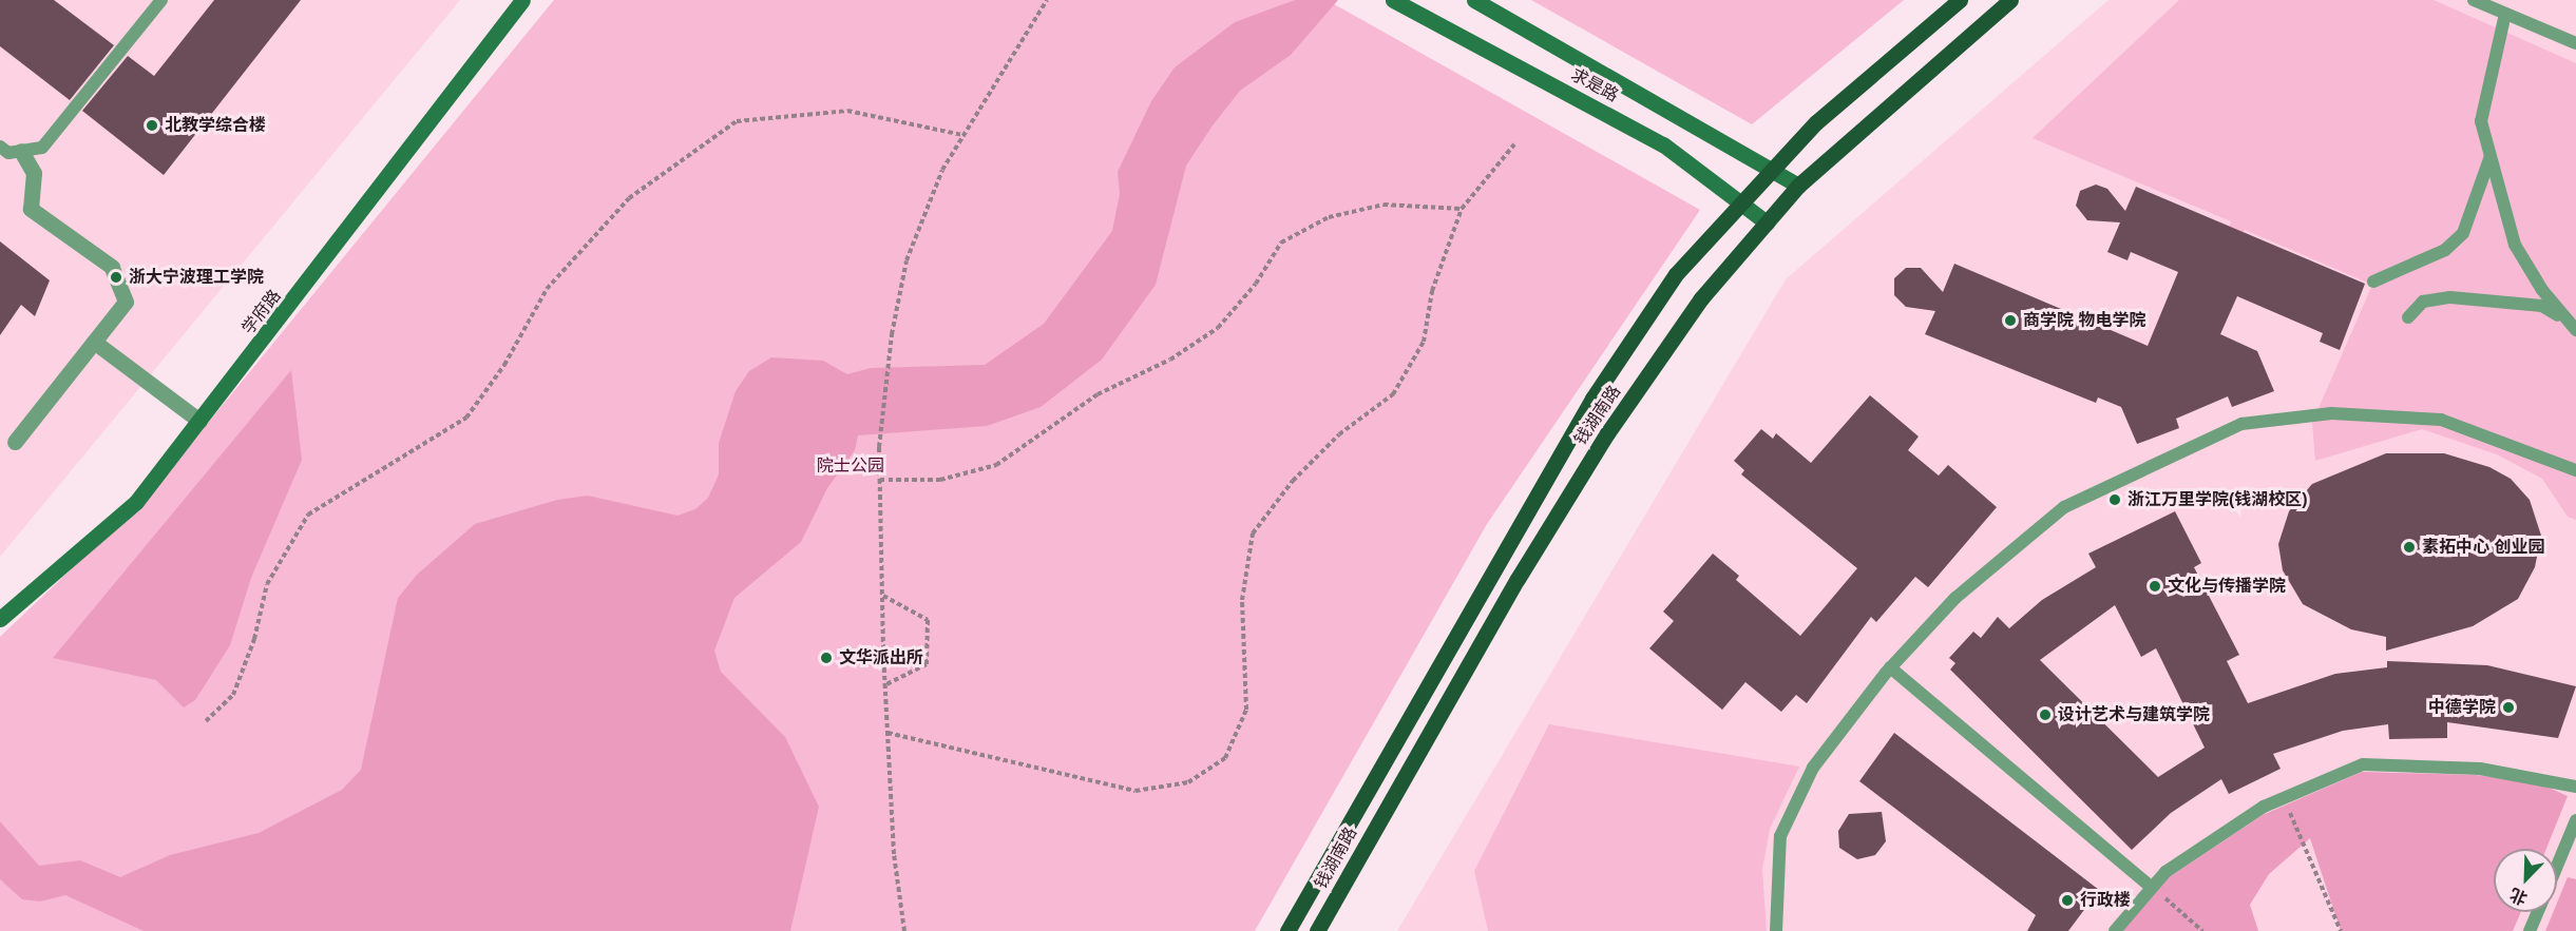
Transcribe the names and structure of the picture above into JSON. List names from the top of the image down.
{
  "streets": {
    "main road": ["钱湖南路"],
    "street": ["求是路", "学府路"]
  },
  "crossings": [
    ["求是路", "钱湖南路"]
  ],
  "parks": ["院士公园"],
  "places": [
    "北教学综合楼",
    "浙大宁波理工学院",
    "商学院 物电学院",
    "浙江万里学院(钱湖校区)",
    "素拓中心 创业园",
    "文化与传播学院",
    "文华派出所",
    "中德学院",
    "设计艺术与建筑学院",
    "行政楼"
  ],
  "north": "bottom left"
}
